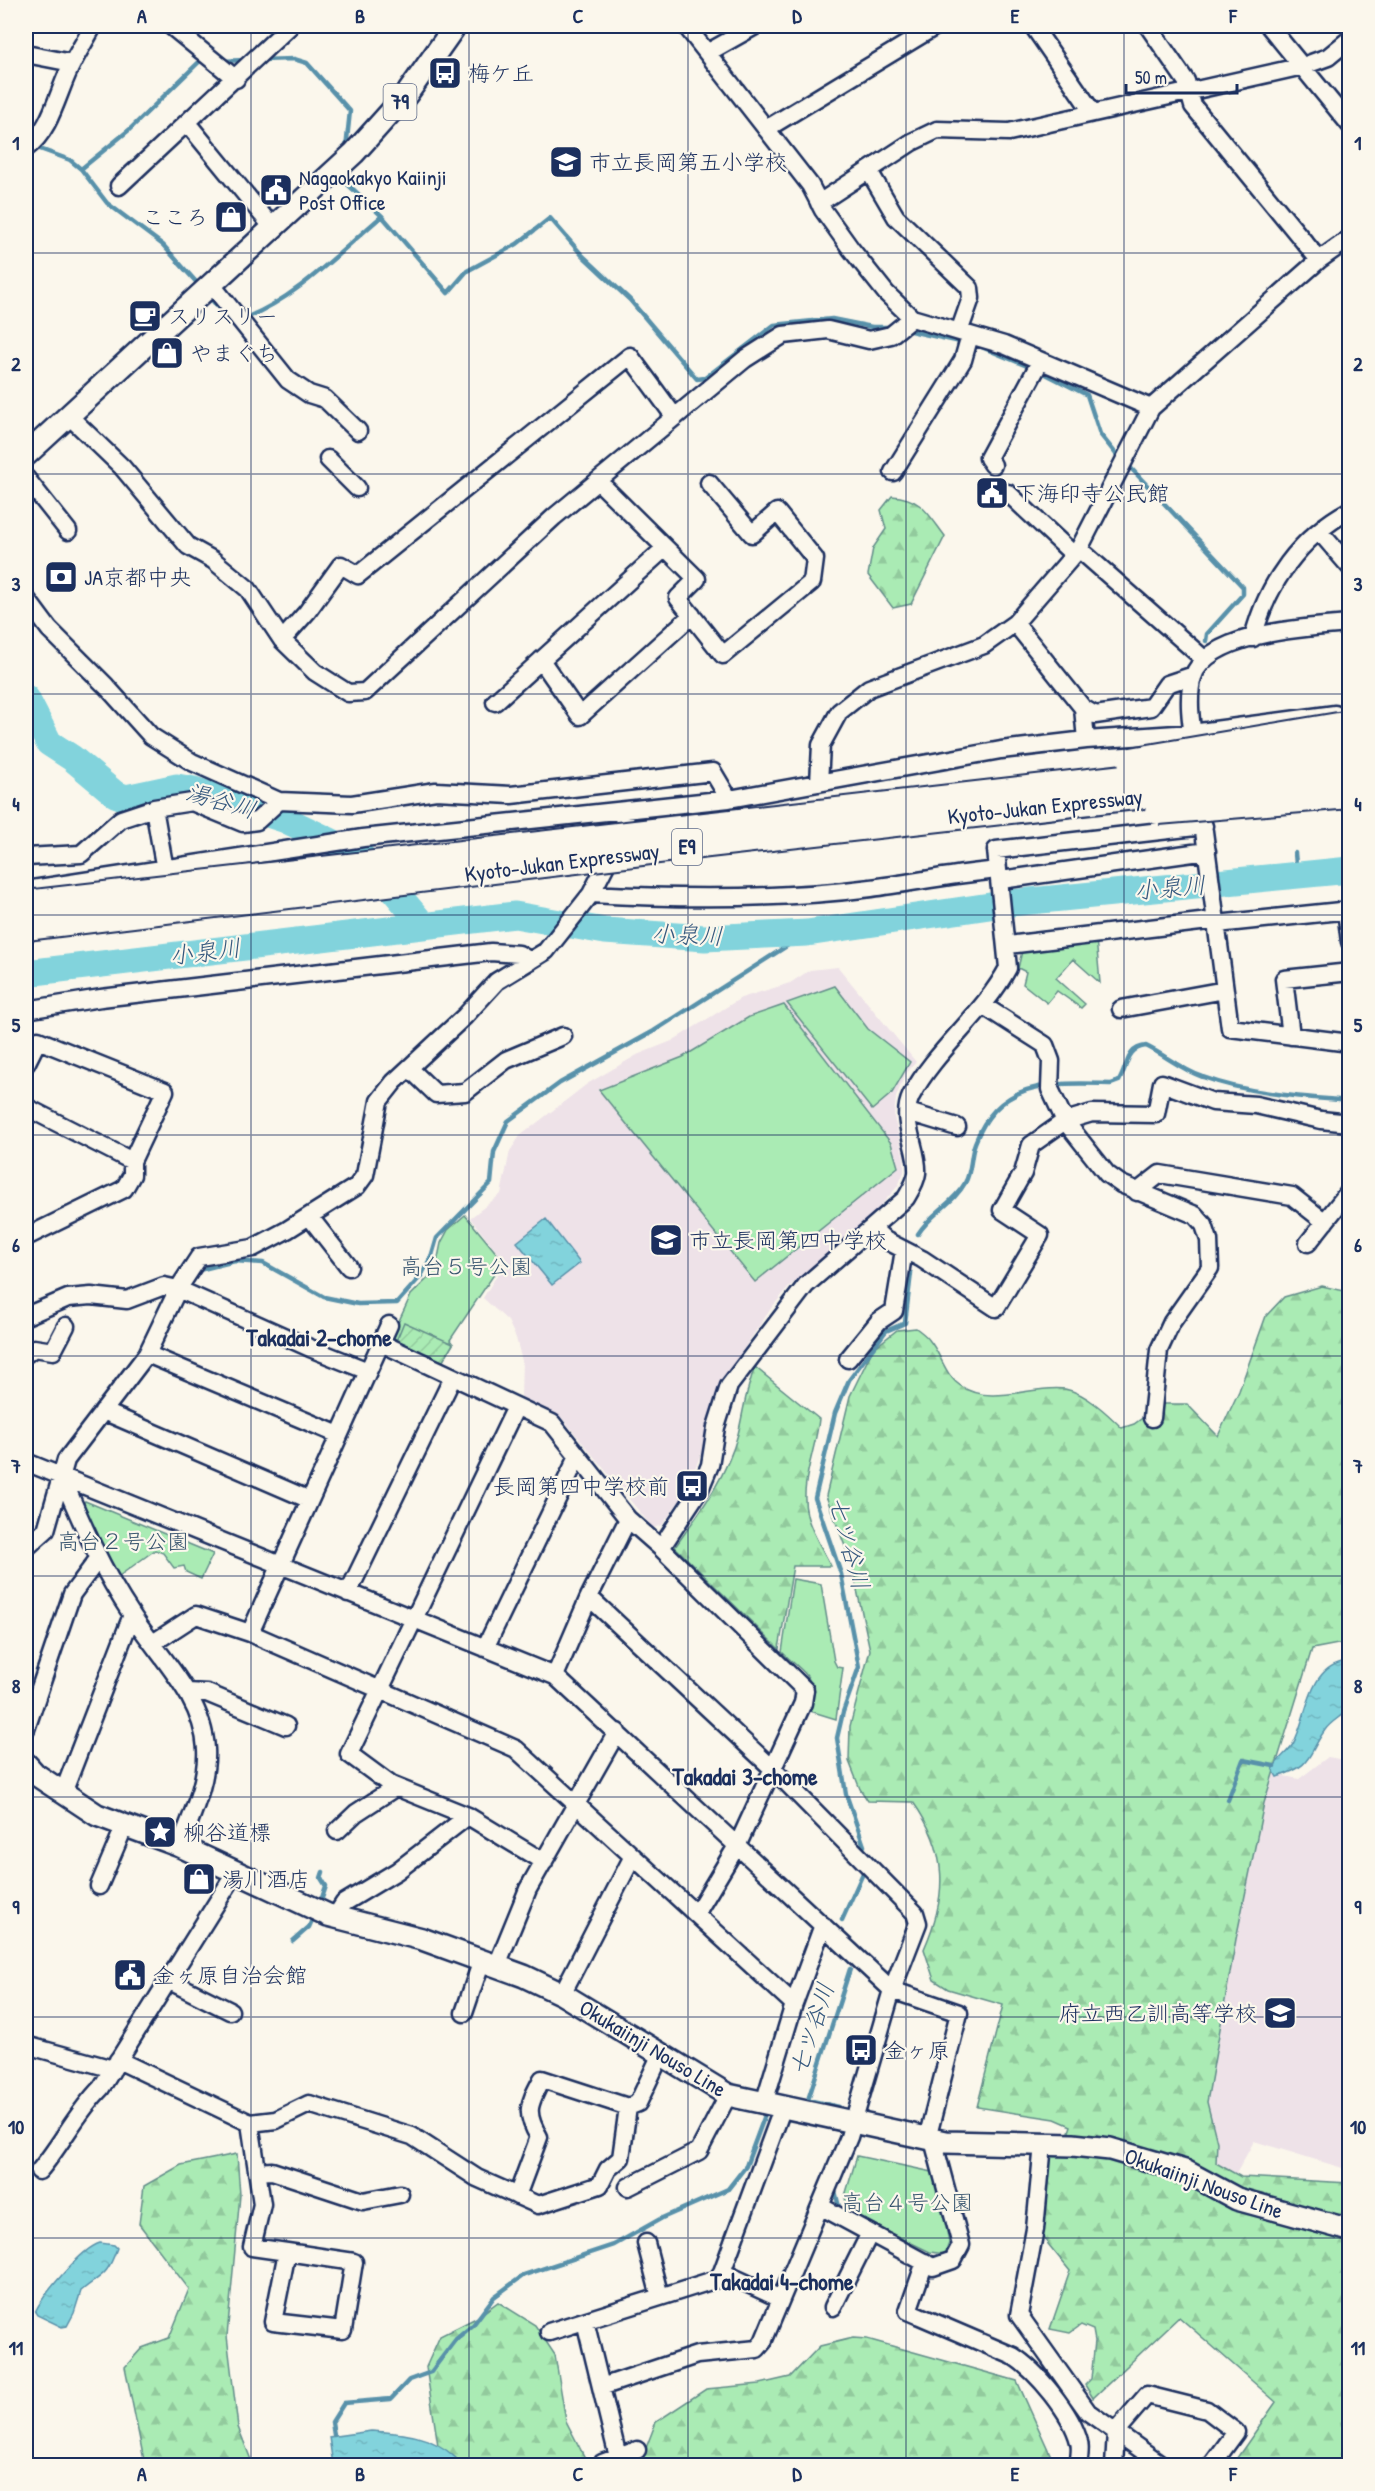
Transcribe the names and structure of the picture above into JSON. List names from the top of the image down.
{
  "streets": {
    "highway": ["Kyoto-Jukan Expressway", "E9"],
    "main road": ["79", "Okukaiinji Nouso Line"]
  },
  "districts": ["Takadai 2-chome", "Takadai 3-chome", "Takadai 4-chome"],
  "water": ["湯谷川", "小泉川", "七ツ谷川"],
  "parks": ["高台５号公園", "高台２号公園", "高台４号公園"],
  "places": {
    "bus stop": ["梅ケ丘", "長岡第四中学校前", "金ヶ原"],
    "school or university": ["市立長岡第五小学校", "市立長岡第四中学校", "府立西乙訓高等学校"],
    "public building": ["Nagaokakyo Kaiinji Post Office", "下海印寺公民館", "金ヶ原自治会館"],
    "shop": ["こころ", "やまぐち", "湯川酒店"],
    "cafe": ["スリスリー"],
    "bank": ["JA京都中央"],
    "place": ["柳谷道標"]
  },
  "scale_bar": "50 m",
  "grid": {
    "columns": [
      "A",
      "B",
      "C",
      "D",
      "E",
      "F"
    ],
    "rows": [
      "1",
      "2",
      "3",
      "4",
      "5",
      "6",
      "7",
      "8",
      "9",
      "10",
      "11"
    ]
  }
}
